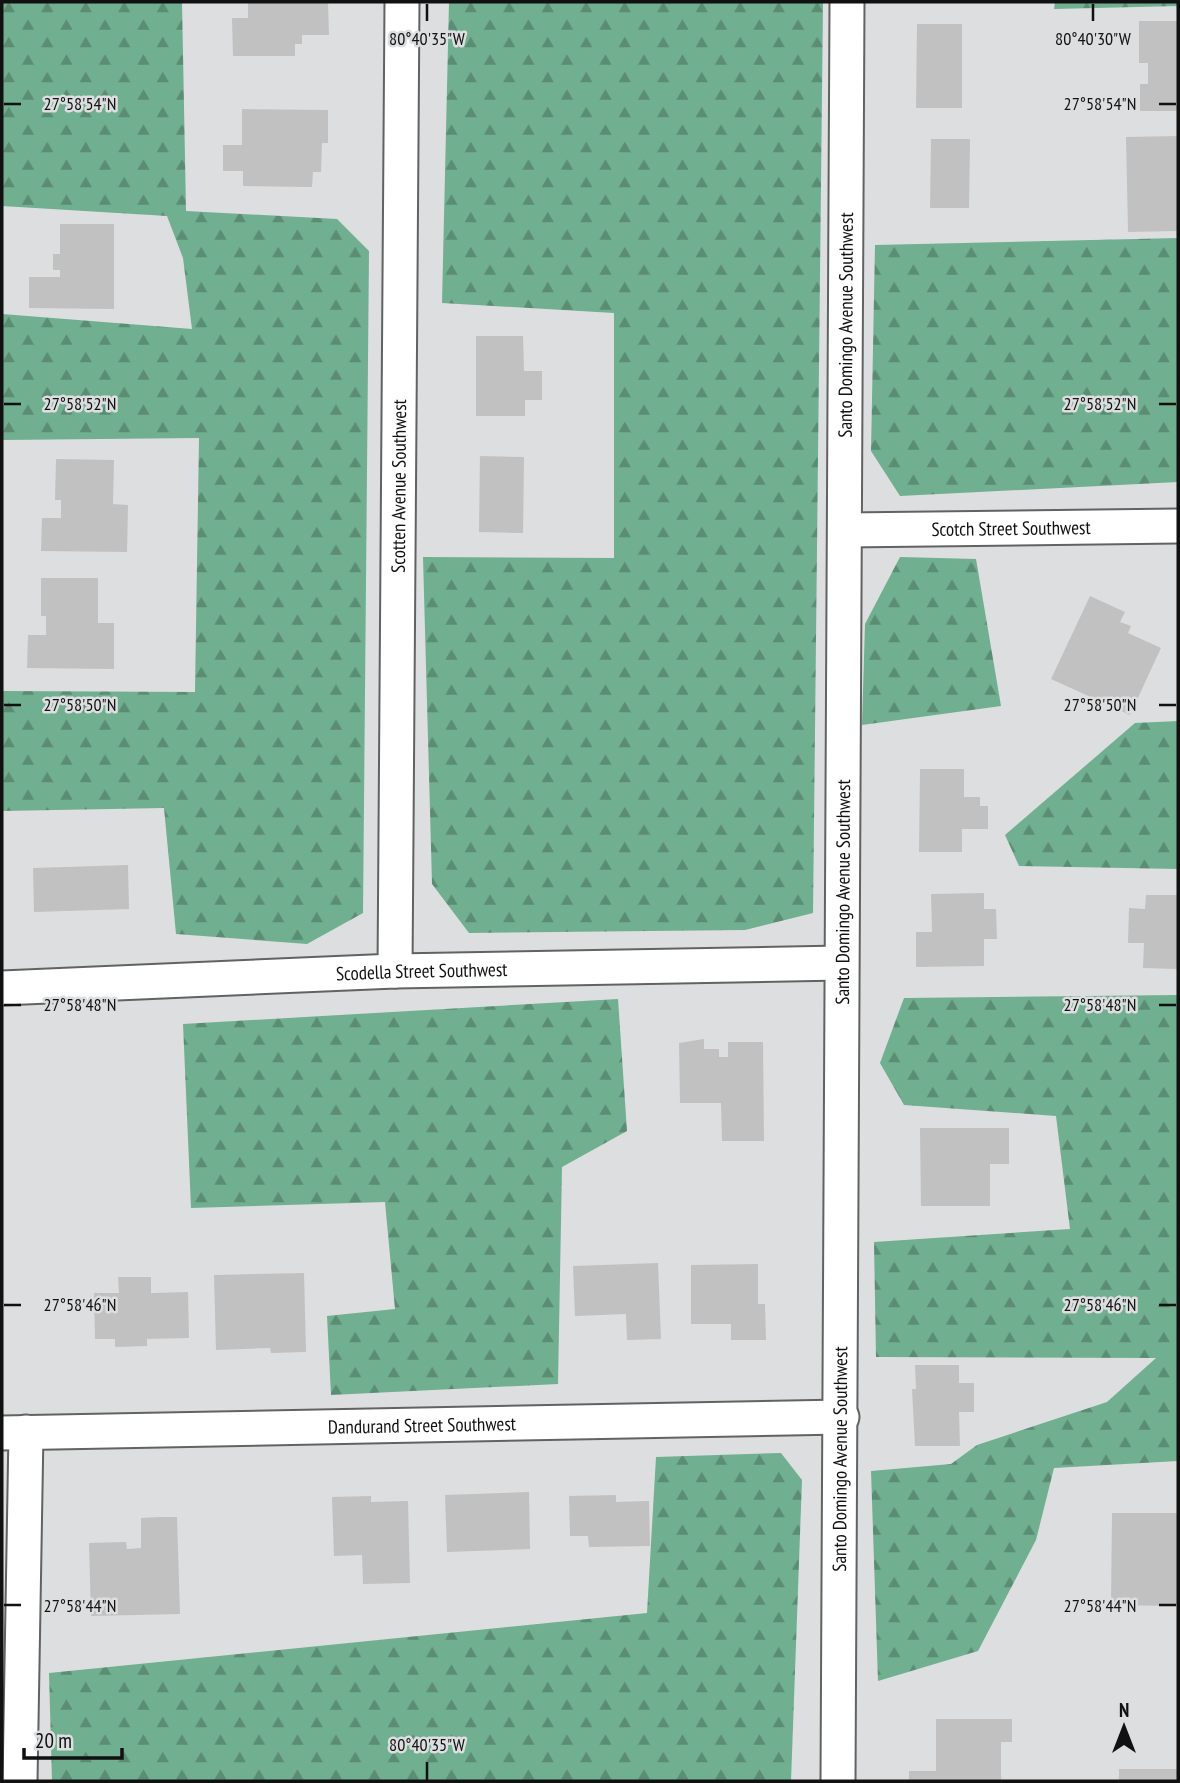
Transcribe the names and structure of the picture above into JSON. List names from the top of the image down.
{
  "streets": {
    "street": [
      "Santo Domingo Avenue Southwest",
      "Scotten Avenue Southwest",
      "Scotch Street Southwest",
      "Scodella Street Southwest",
      "Dandurand Street Southwest"
    ]
  },
  "crossings": [
    ["Santo Domingo Avenue Southwest", "Scotch Street Southwest"],
    ["Santo Domingo Avenue Southwest", "Scodella Street Southwest"],
    ["Santo Domingo Avenue Southwest", "Dandurand Street Southwest"],
    ["Scotten Avenue Southwest", "Scodella Street Southwest"]
  ],
  "scale_bar": "20 m",
  "north": "top",
  "coordinates": [
    "80°40'35\"W",
    "80°40'30\"W",
    "27°58'54\"N",
    "27°58'52\"N",
    "27°58'50\"N",
    "27°58'48\"N",
    "27°58'46\"N",
    "27°58'44\"N"
  ]
}
